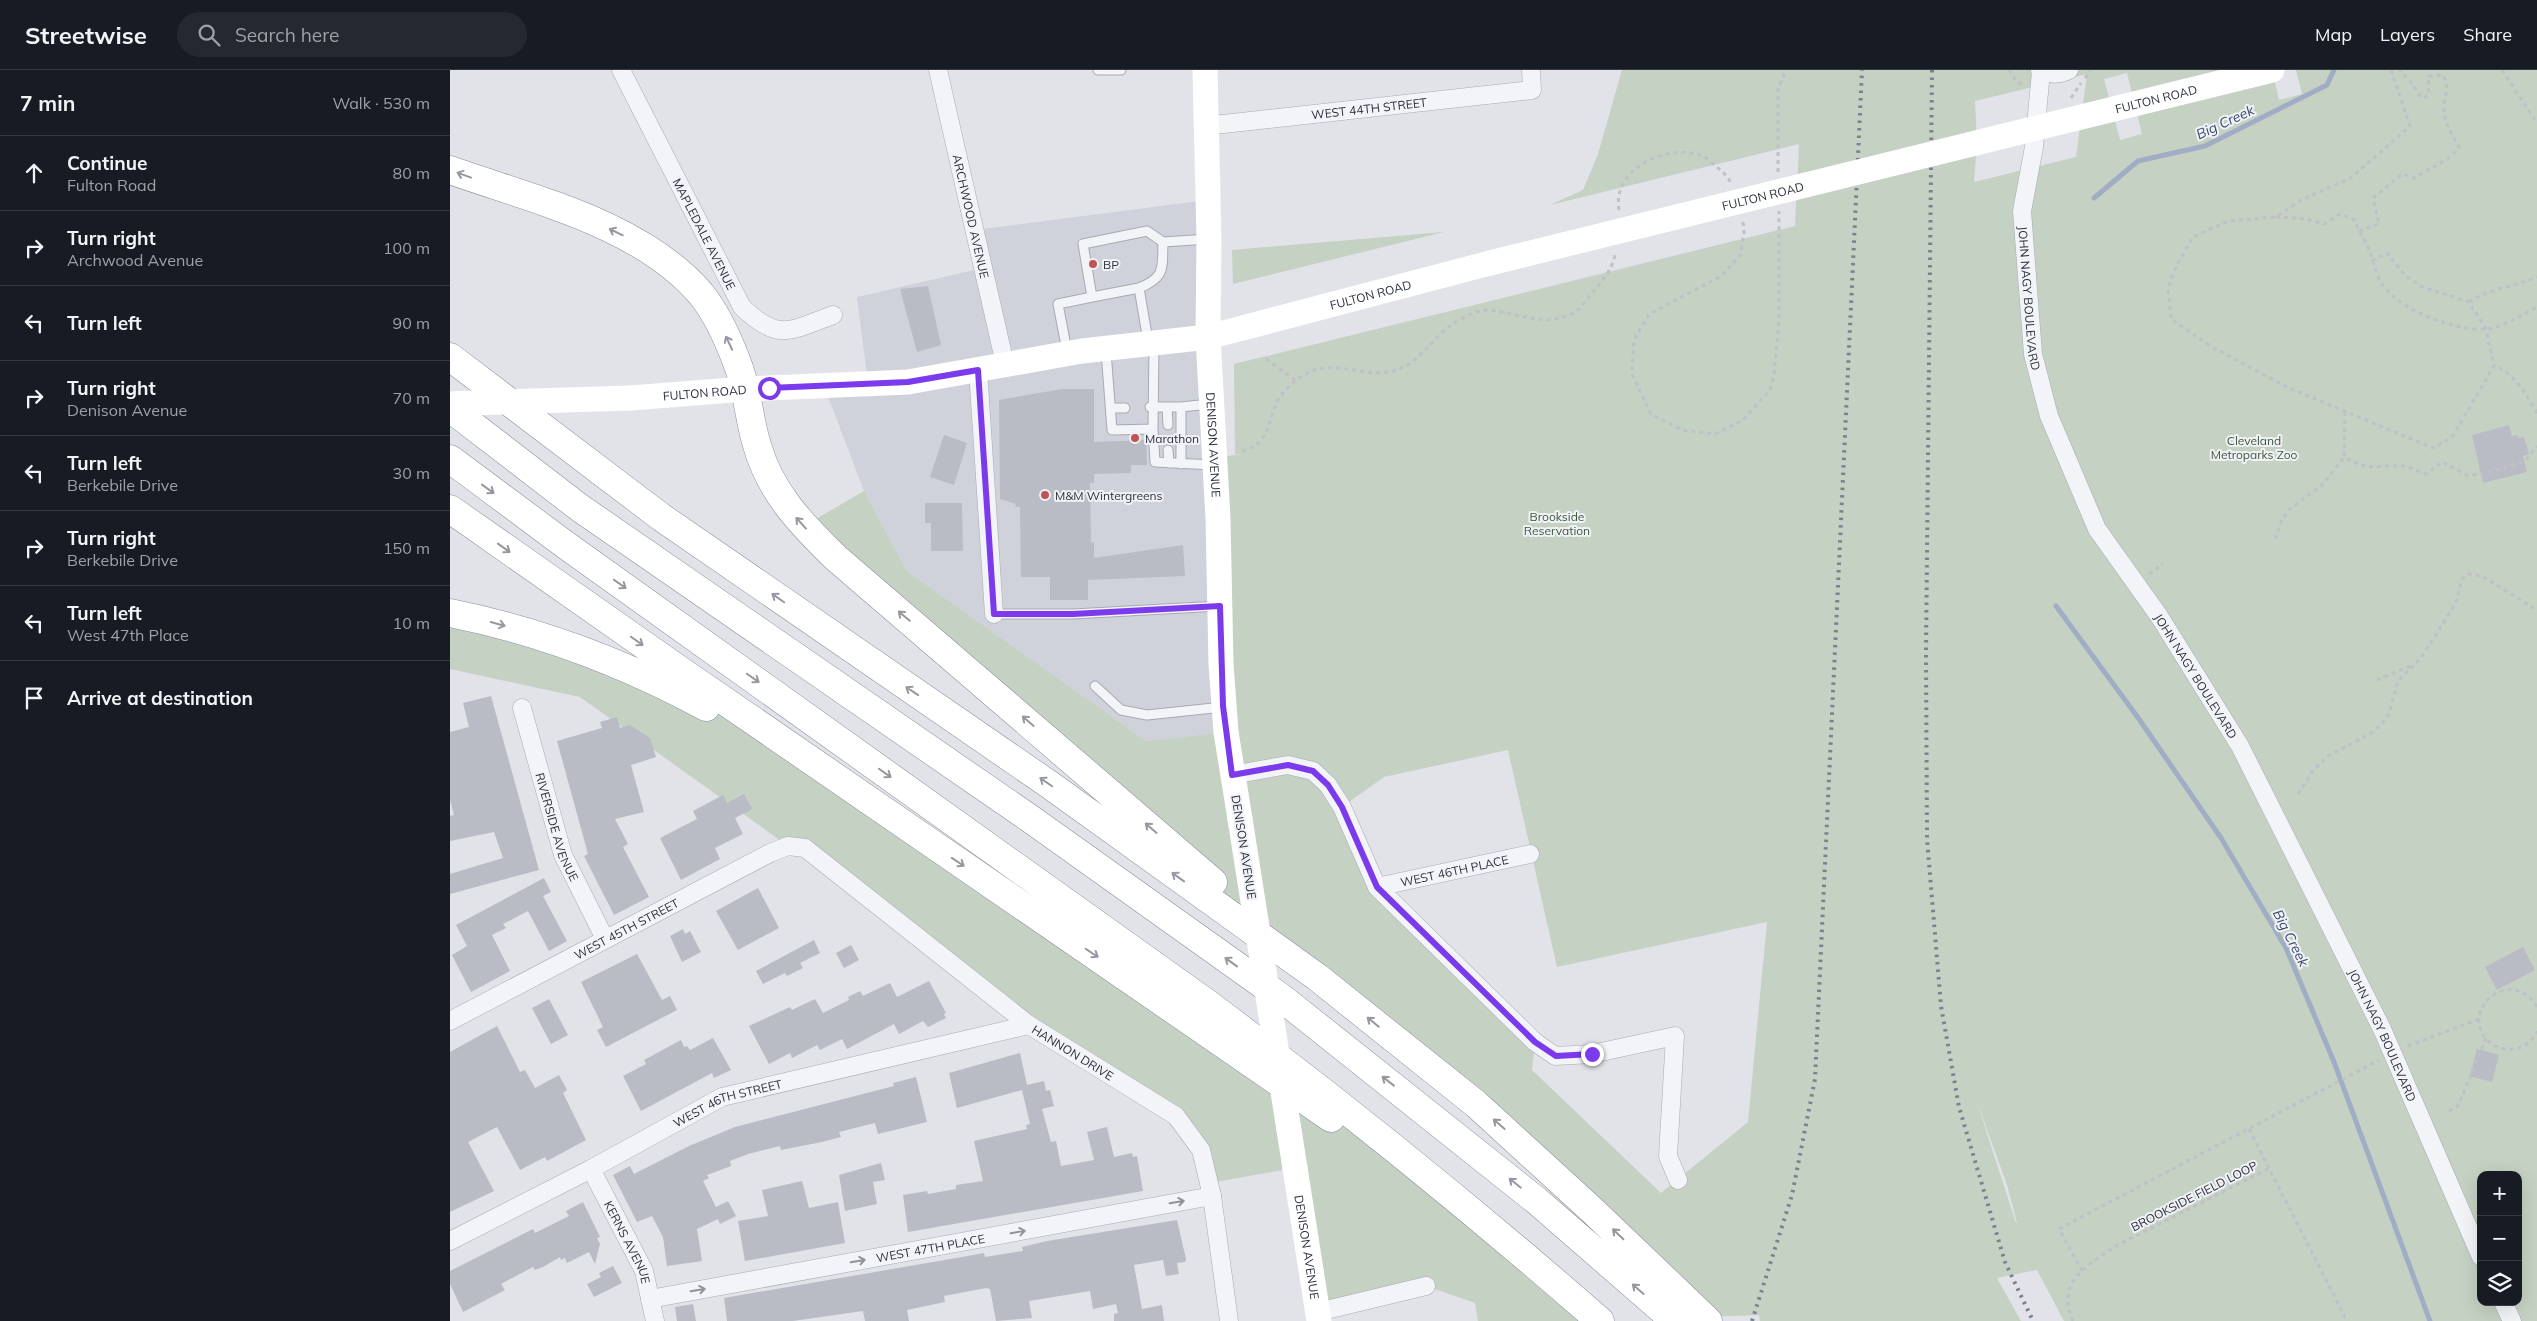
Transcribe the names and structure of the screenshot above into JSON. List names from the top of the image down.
{
  "streets": {
    "main road": ["FULTON ROAD", "DENISON AVENUE"],
    "street": [
      "WEST 44TH STREET",
      "ARCHWOOD AVENUE",
      "MAPLEDALE AVENUE",
      "JOHN NAGY BOULEVARD",
      "RIVERSIDE AVENUE",
      "WEST 46TH PLACE",
      "WEST 45TH STREET",
      "HANNON DRIVE",
      "WEST 46TH STREET",
      "KERNS AVENUE",
      "WEST 47TH PLACE"
    ],
    "path": ["BROOKSIDE FIELD LOOP"]
  },
  "crossings": [
    ["FULTON ROAD", "ARCHWOOD AVENUE"],
    ["FULTON ROAD", "DENISON AVENUE"],
    ["WEST 44TH STREET", "DENISON AVENUE"],
    ["RIVERSIDE AVENUE", "WEST 45TH STREET"],
    ["WEST 45TH STREET", "HANNON DRIVE"],
    ["HANNON DRIVE", "WEST 46TH STREET"],
    ["HANNON DRIVE", "WEST 47TH PLACE"],
    ["WEST 46TH STREET", "KERNS AVENUE"],
    ["KERNS AVENUE", "WEST 47TH PLACE"]
  ],
  "one_way": ["WEST 47TH PLACE"],
  "water": ["Big Creek"],
  "parks": ["Cleveland Metroparks Zoo", "Brookside Reservation"],
  "places": ["BP", "Marathon", "M&M Wintergreens"],
  "page": {
    "header": "Streetwise",
    "search": "Search here",
    "nav": ["Map", "Layers", "Share"],
    "heading": ["7 min", "Walk · 530 m"],
    "list": [
      ["Continue", "Fulton Road", "80 m"],
      ["Turn right", "Archwood Avenue", "100 m"],
      ["Turn left", "90 m"],
      ["Turn right", "Denison Avenue", "70 m"],
      ["Turn left", "Berkebile Drive", "30 m"],
      ["Turn right", "Berkebile Drive", "150 m"],
      ["Turn left", "West 47th Place", "10 m"],
      "Arrive at destination"
    ],
    "map_buttons": ["+", "−"]
  }
}
